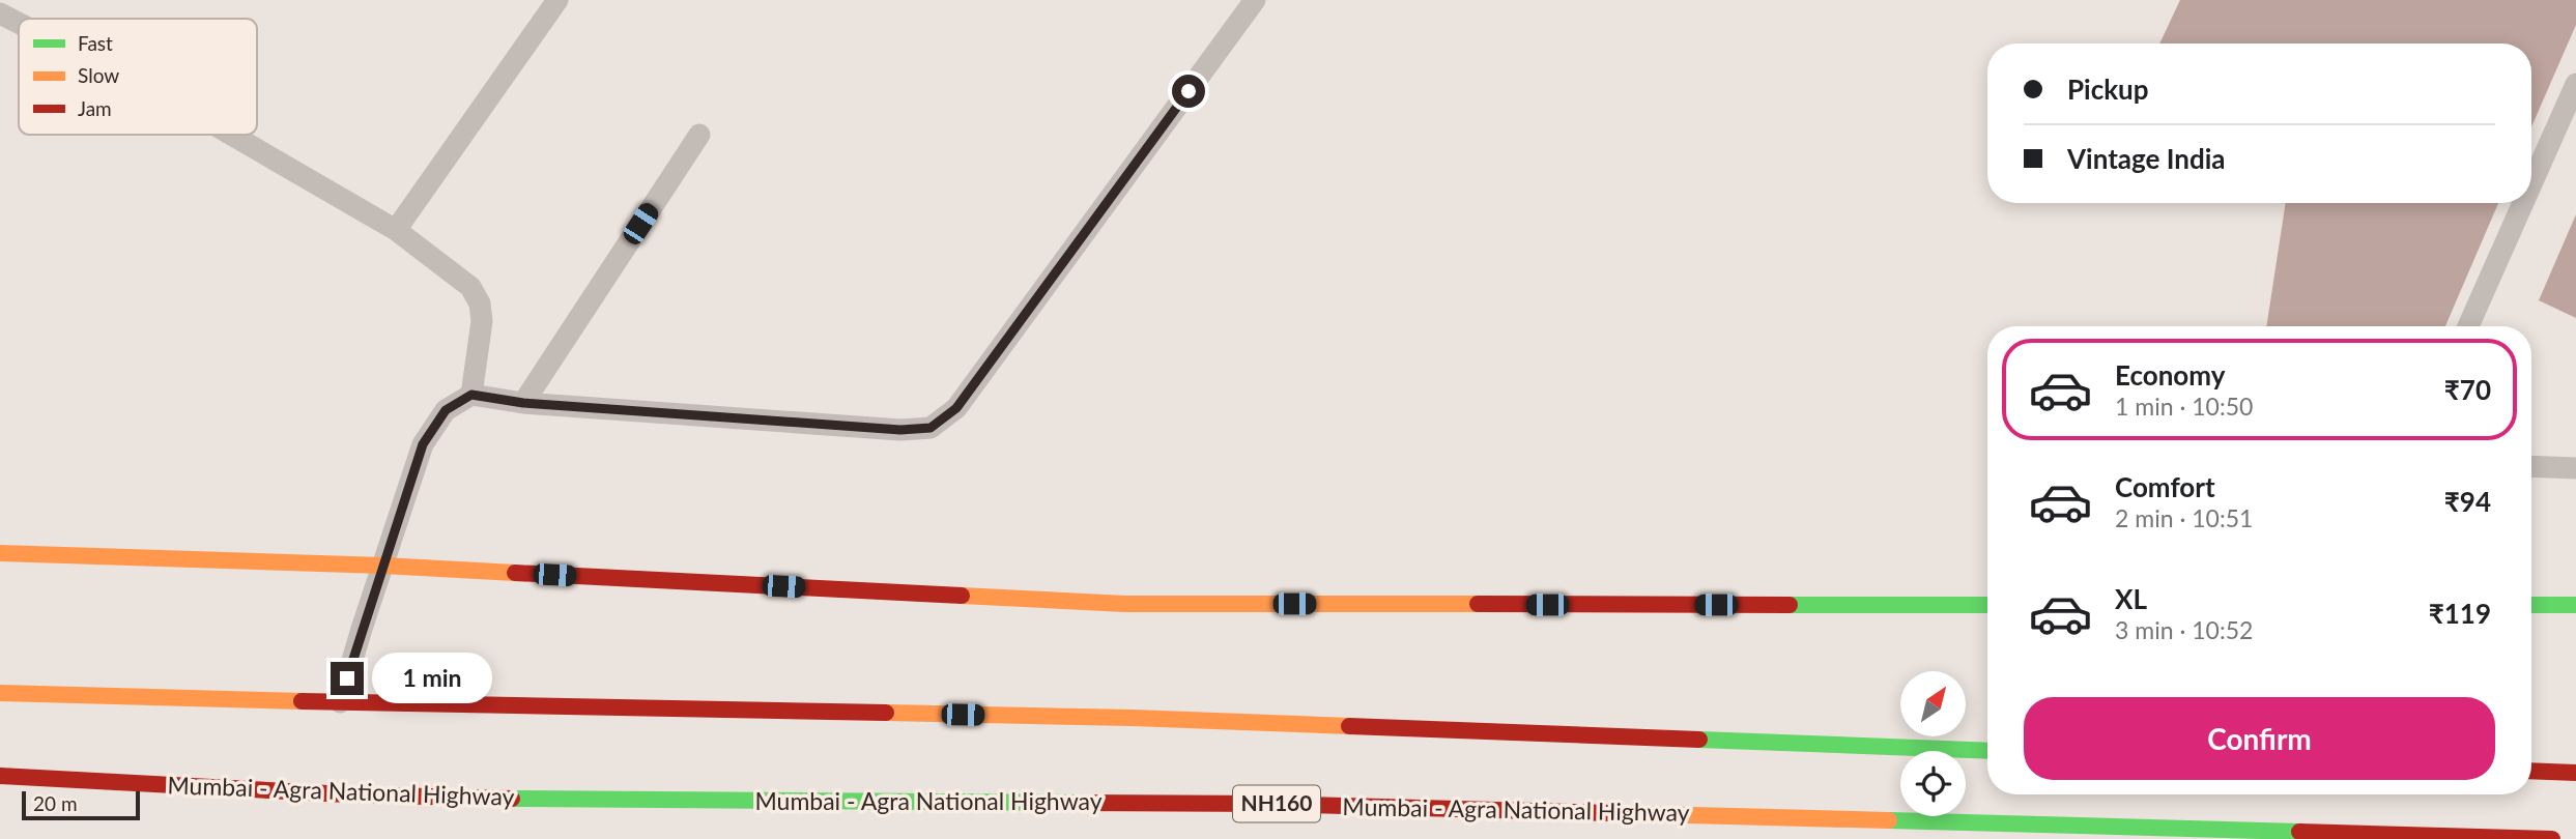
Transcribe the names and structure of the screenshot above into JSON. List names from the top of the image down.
{
  "streets": {
    "main road": ["Mumbai - Agra National Highway", "NH160"]
  },
  "legend": ["Fast", "Slow", "Jam"],
  "scale_bar": "20 m",
  "north": "top right",
  "page": {
    "banner": ["Pickup", "Vintage India"],
    "list": [
      {
        "name": "Economy",
        "note": "1 min · 10:50",
        "value": "₹70"
      },
      {
        "name": "Comfort",
        "note": "2 min · 10:51",
        "value": "₹94"
      },
      {
        "name": "XL",
        "note": "3 min · 10:52",
        "value": "₹119"
      }
    ],
    "bubble": "1 min",
    "buttons": "Confirm",
    "scale": "20 m"
  }
}
